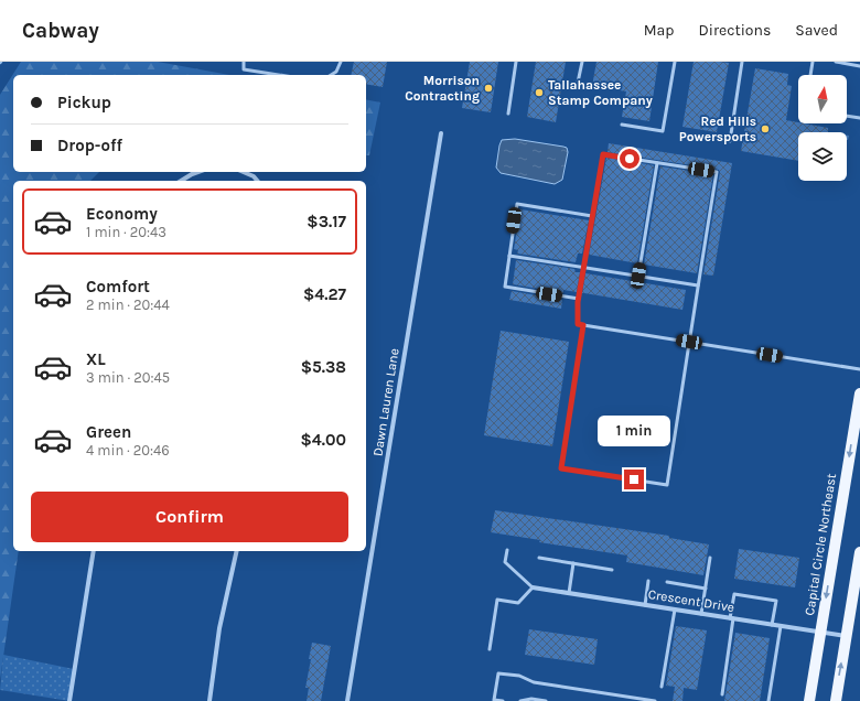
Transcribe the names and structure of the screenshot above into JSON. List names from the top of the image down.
{
  "streets": {
    "main road": ["Capital Circle Northeast"],
    "street": ["Dawn Lauren Lane", "Crescent Drive"]
  },
  "crossings": [
    ["Capital Circle Northeast", "Crescent Drive"]
  ],
  "places": ["Morrison Contracting", "Tallahassee Stamp Company", "Red Hills Powersports"],
  "north": "top",
  "page": {
    "header": "Cabway",
    "nav": ["Map", "Directions", "Saved"],
    "banner": ["Pickup", "Drop-off"],
    "list": [
      {
        "name": "Economy",
        "note": "1 min · 20:43",
        "value": "$3.17"
      },
      {
        "name": "Comfort",
        "note": "2 min · 20:44",
        "value": "$4.27"
      },
      {
        "name": "XL",
        "note": "3 min · 20:45",
        "value": "$5.38"
      },
      {
        "name": "Green",
        "note": "4 min · 20:46",
        "value": "$4.00"
      }
    ],
    "bubble": "1 min",
    "buttons": "Confirm"
  }
}
